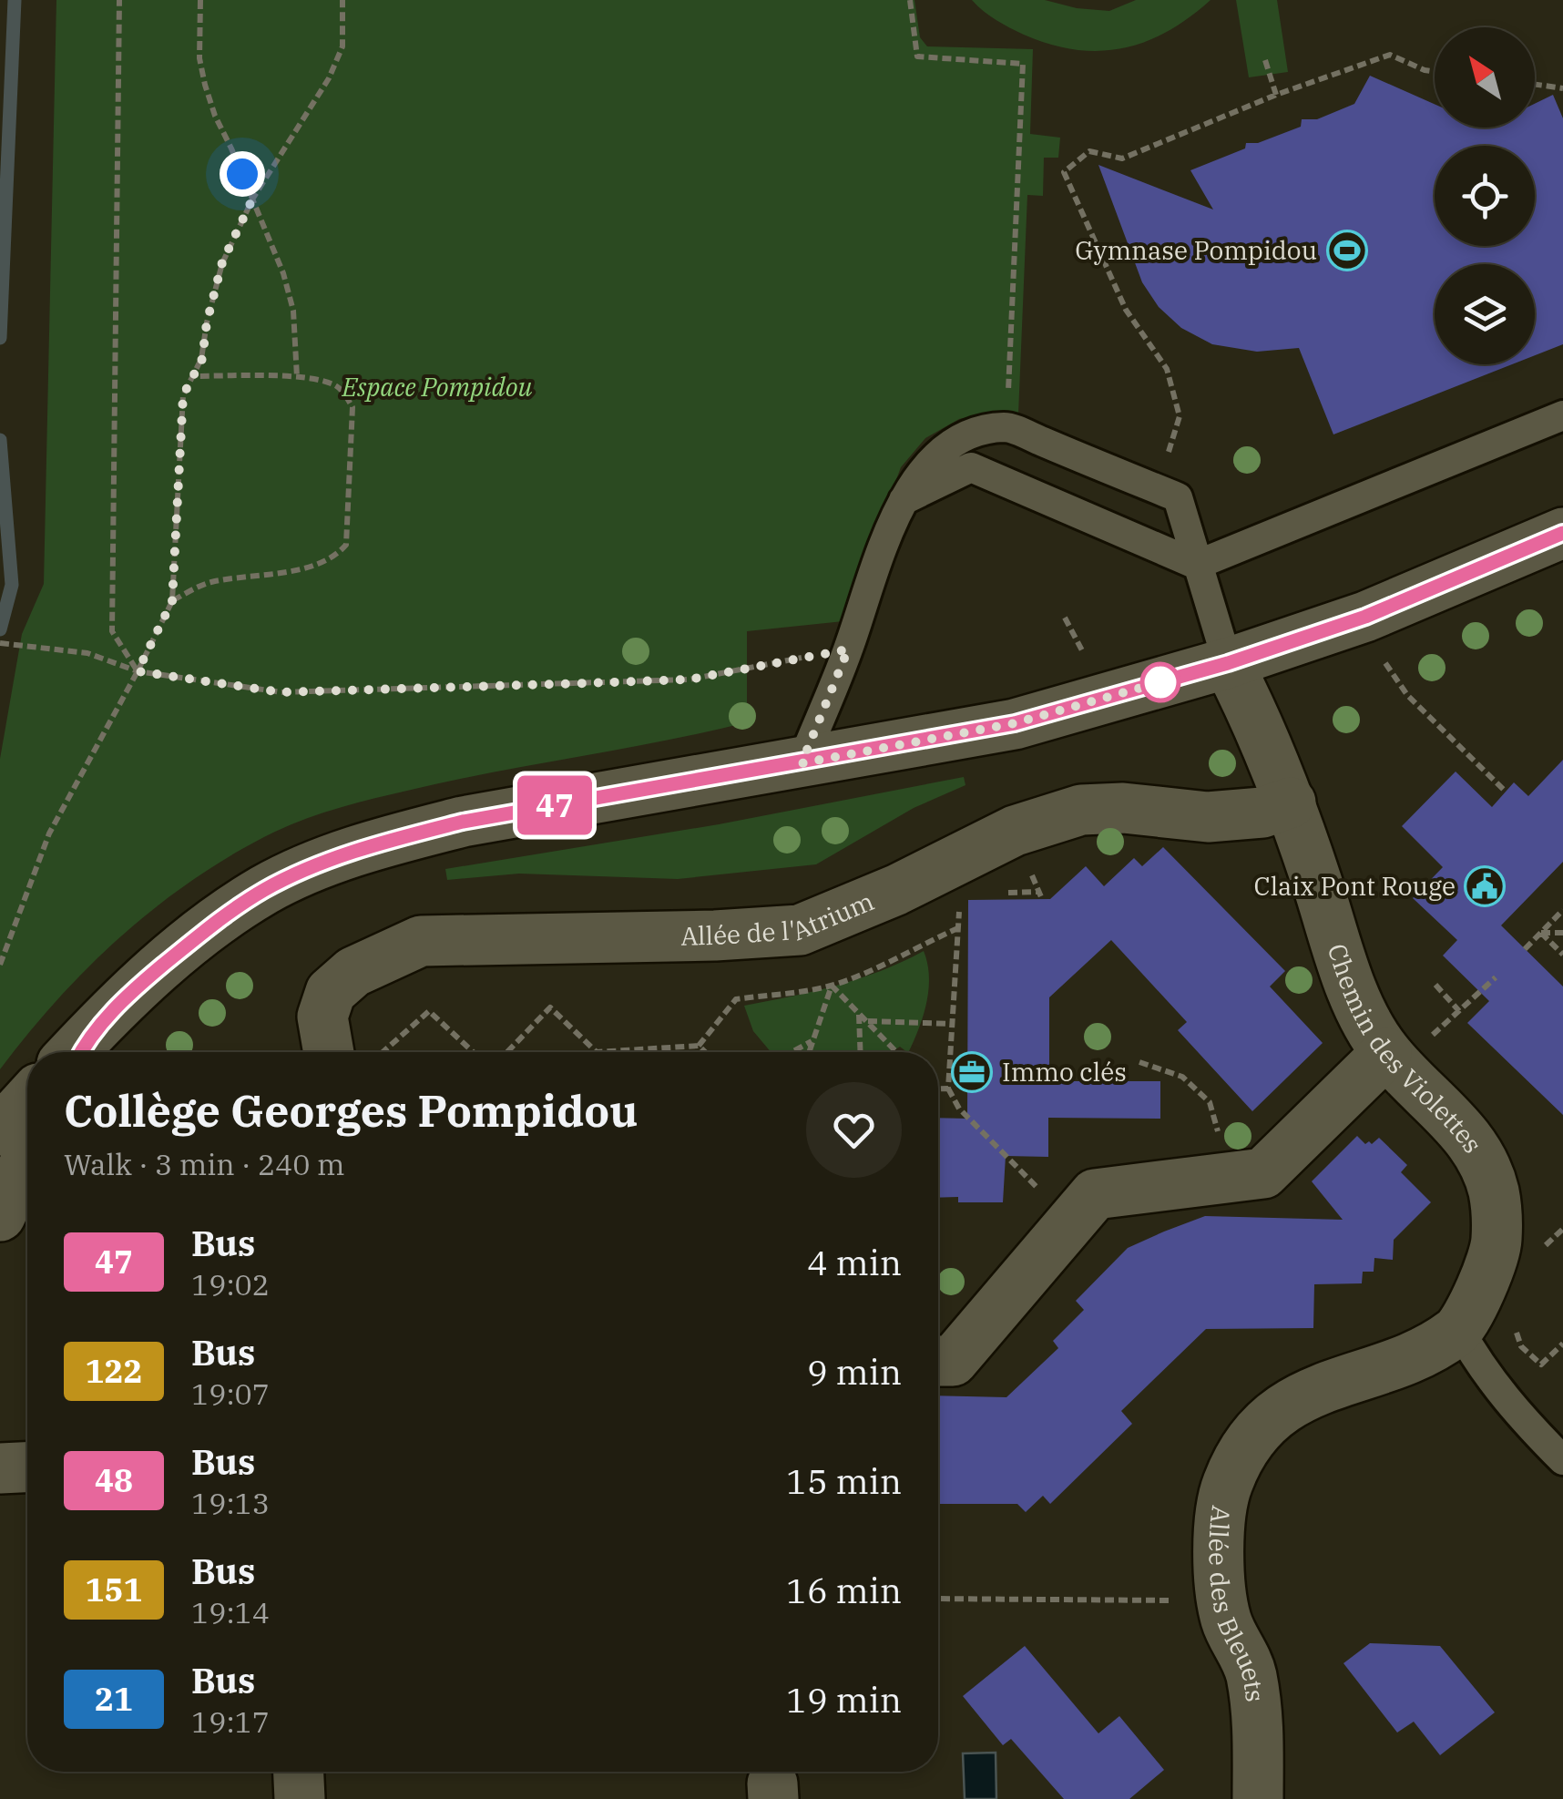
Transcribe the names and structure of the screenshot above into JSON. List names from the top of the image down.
{
  "streets": {
    "street": ["Allée de l'Atrium", "Chemin des Violettes", "Allée des Bleuets"]
  },
  "crossings": [
    ["Allée de l'Atrium", "Chemin des Violettes"],
    ["Chemin des Violettes", "Allée des Bleuets"]
  ],
  "parks": ["Espace Pompidou"],
  "places": {
    "sports": ["Gymnase Pompidou"],
    "public building": ["Claix Pont Rouge"],
    "office": ["Immo clés"]
  },
  "lines": ["bus line 47"],
  "north": "top left",
  "page": {
    "on_map": "47",
    "heading": ["Collège Georges Pompidou", "Walk · 3 min · 240 m"],
    "list": [
      {
        "mark": "47",
        "name": "Bus",
        "note": "19:02",
        "value": "4 min"
      },
      {
        "mark": "122",
        "name": "Bus",
        "note": "19:07",
        "value": "9 min"
      },
      {
        "mark": "48",
        "name": "Bus",
        "note": "19:13",
        "value": "15 min"
      },
      {
        "mark": "151",
        "name": "Bus",
        "note": "19:14",
        "value": "16 min"
      },
      {
        "mark": "21",
        "name": "Bus",
        "note": "19:17",
        "value": "19 min"
      }
    ]
  }
}
